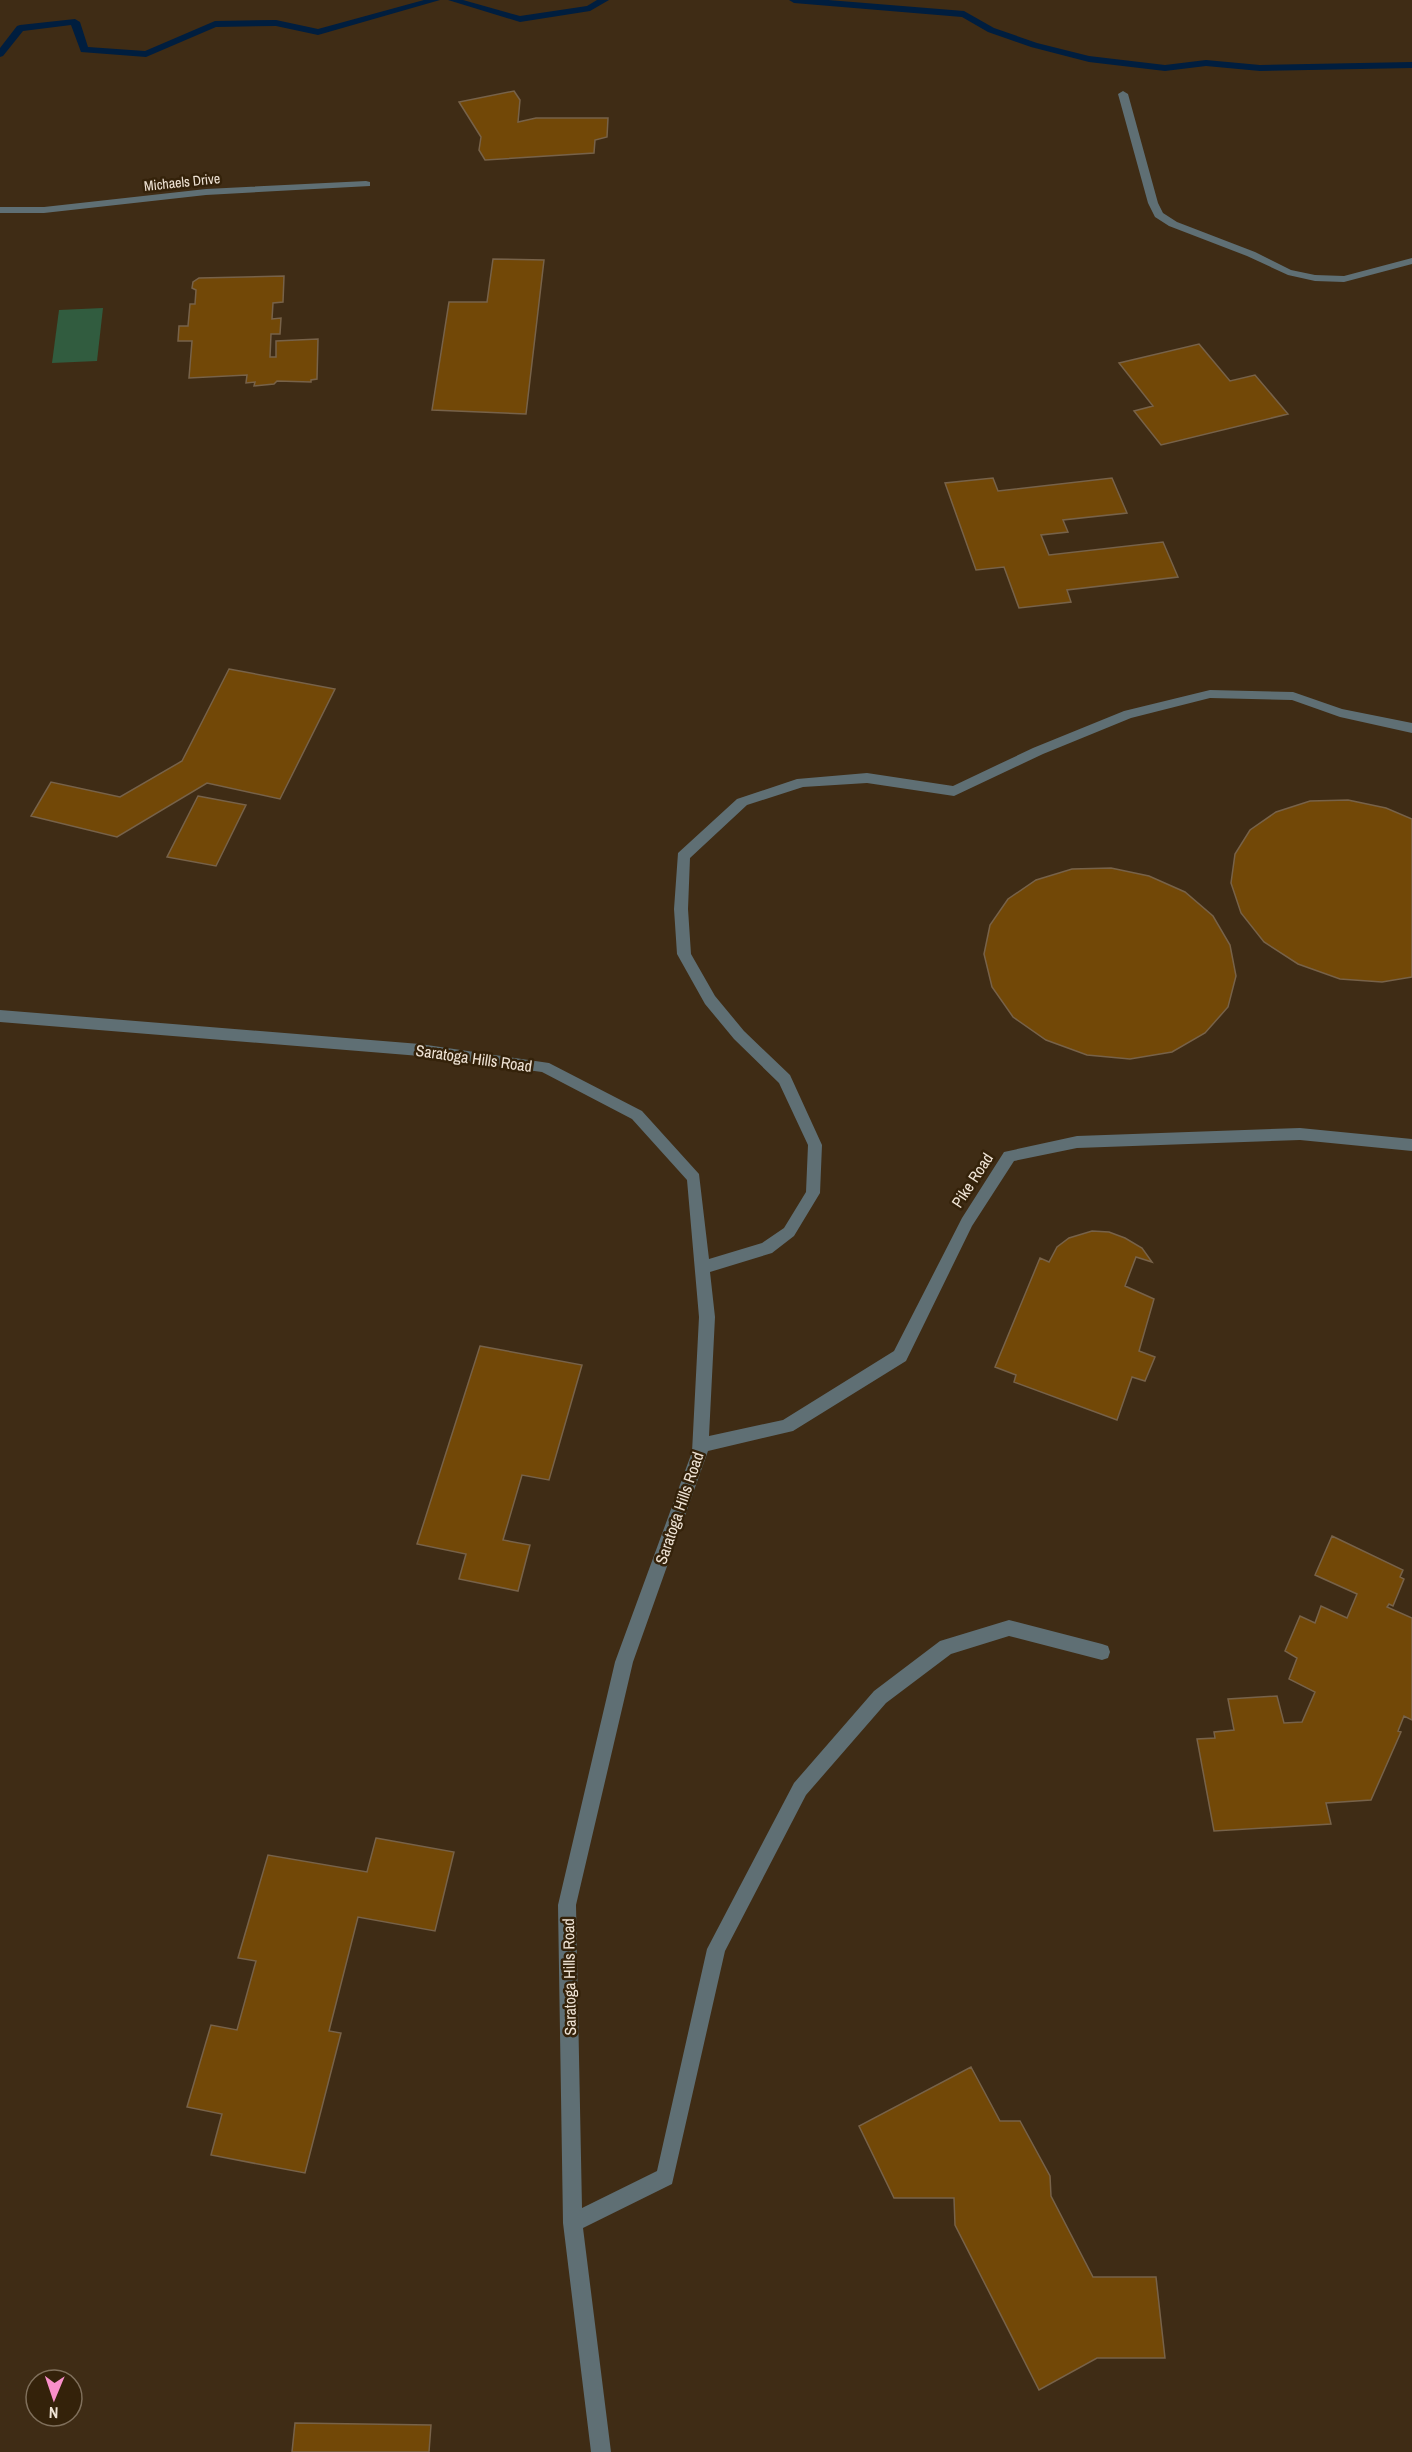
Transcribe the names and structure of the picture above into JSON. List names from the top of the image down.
{
  "streets": {
    "street": ["Michaels Drive", "Saratoga Hills Road", "Pike Road"]
  },
  "crossings": [
    ["Saratoga Hills Road", "Pike Road"]
  ],
  "north": "bottom"
}
